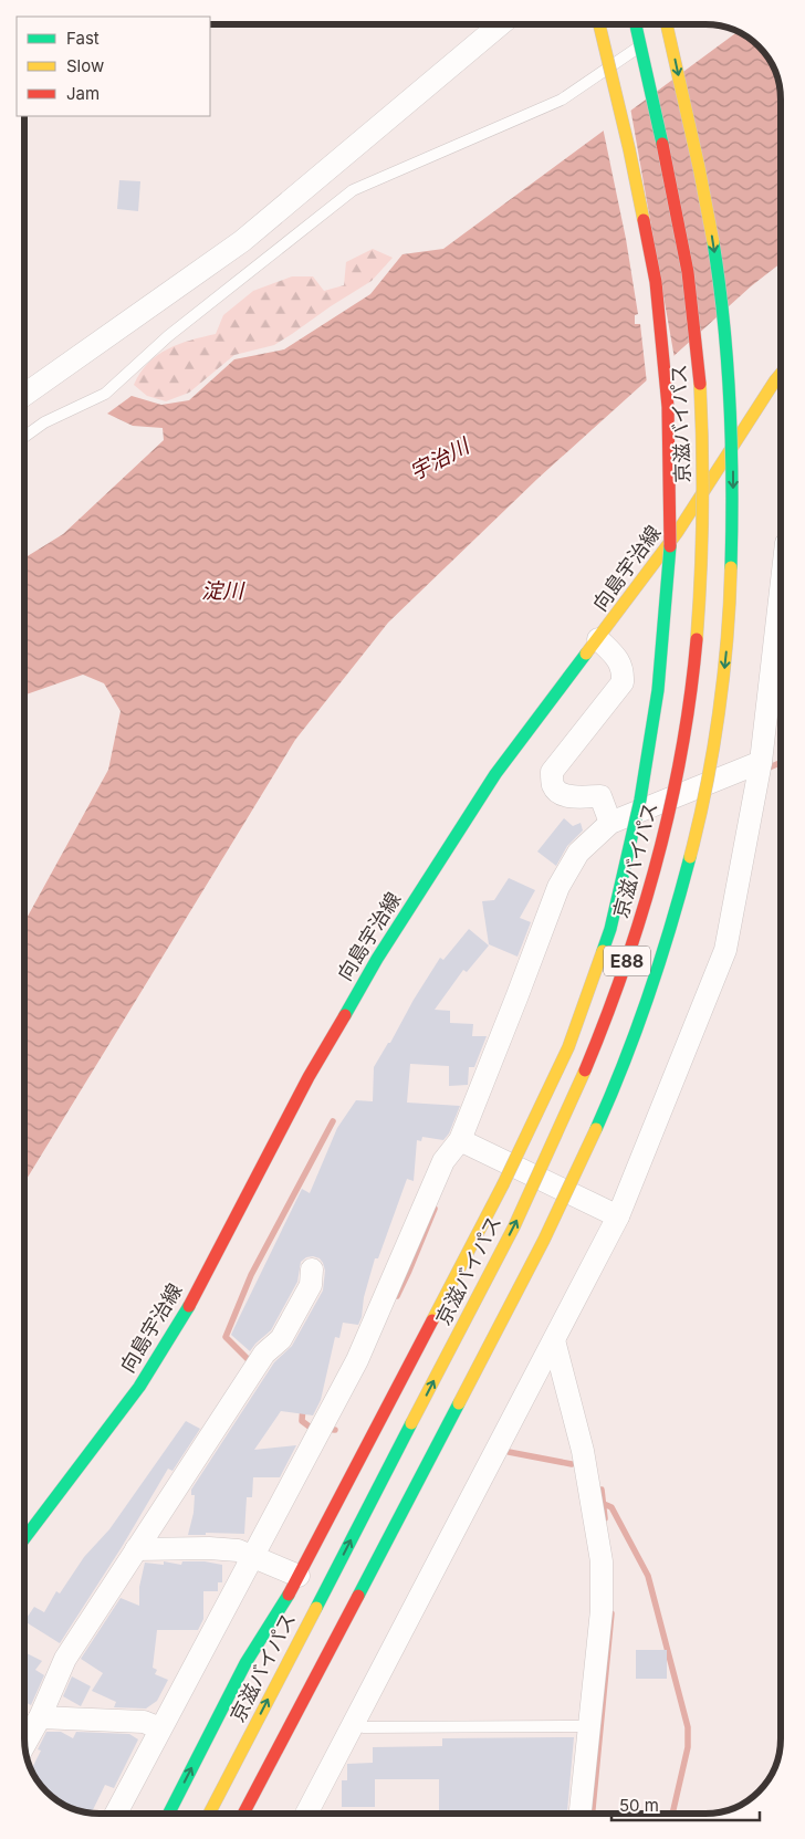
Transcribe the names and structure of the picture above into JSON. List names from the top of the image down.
{
  "streets": {
    "main road": ["京滋バイパス", "向島宇治線", "E88"]
  },
  "water": ["宇治川", "淀川"],
  "legend": ["Fast", "Slow", "Jam"],
  "scale_bar": "50 m"
}
